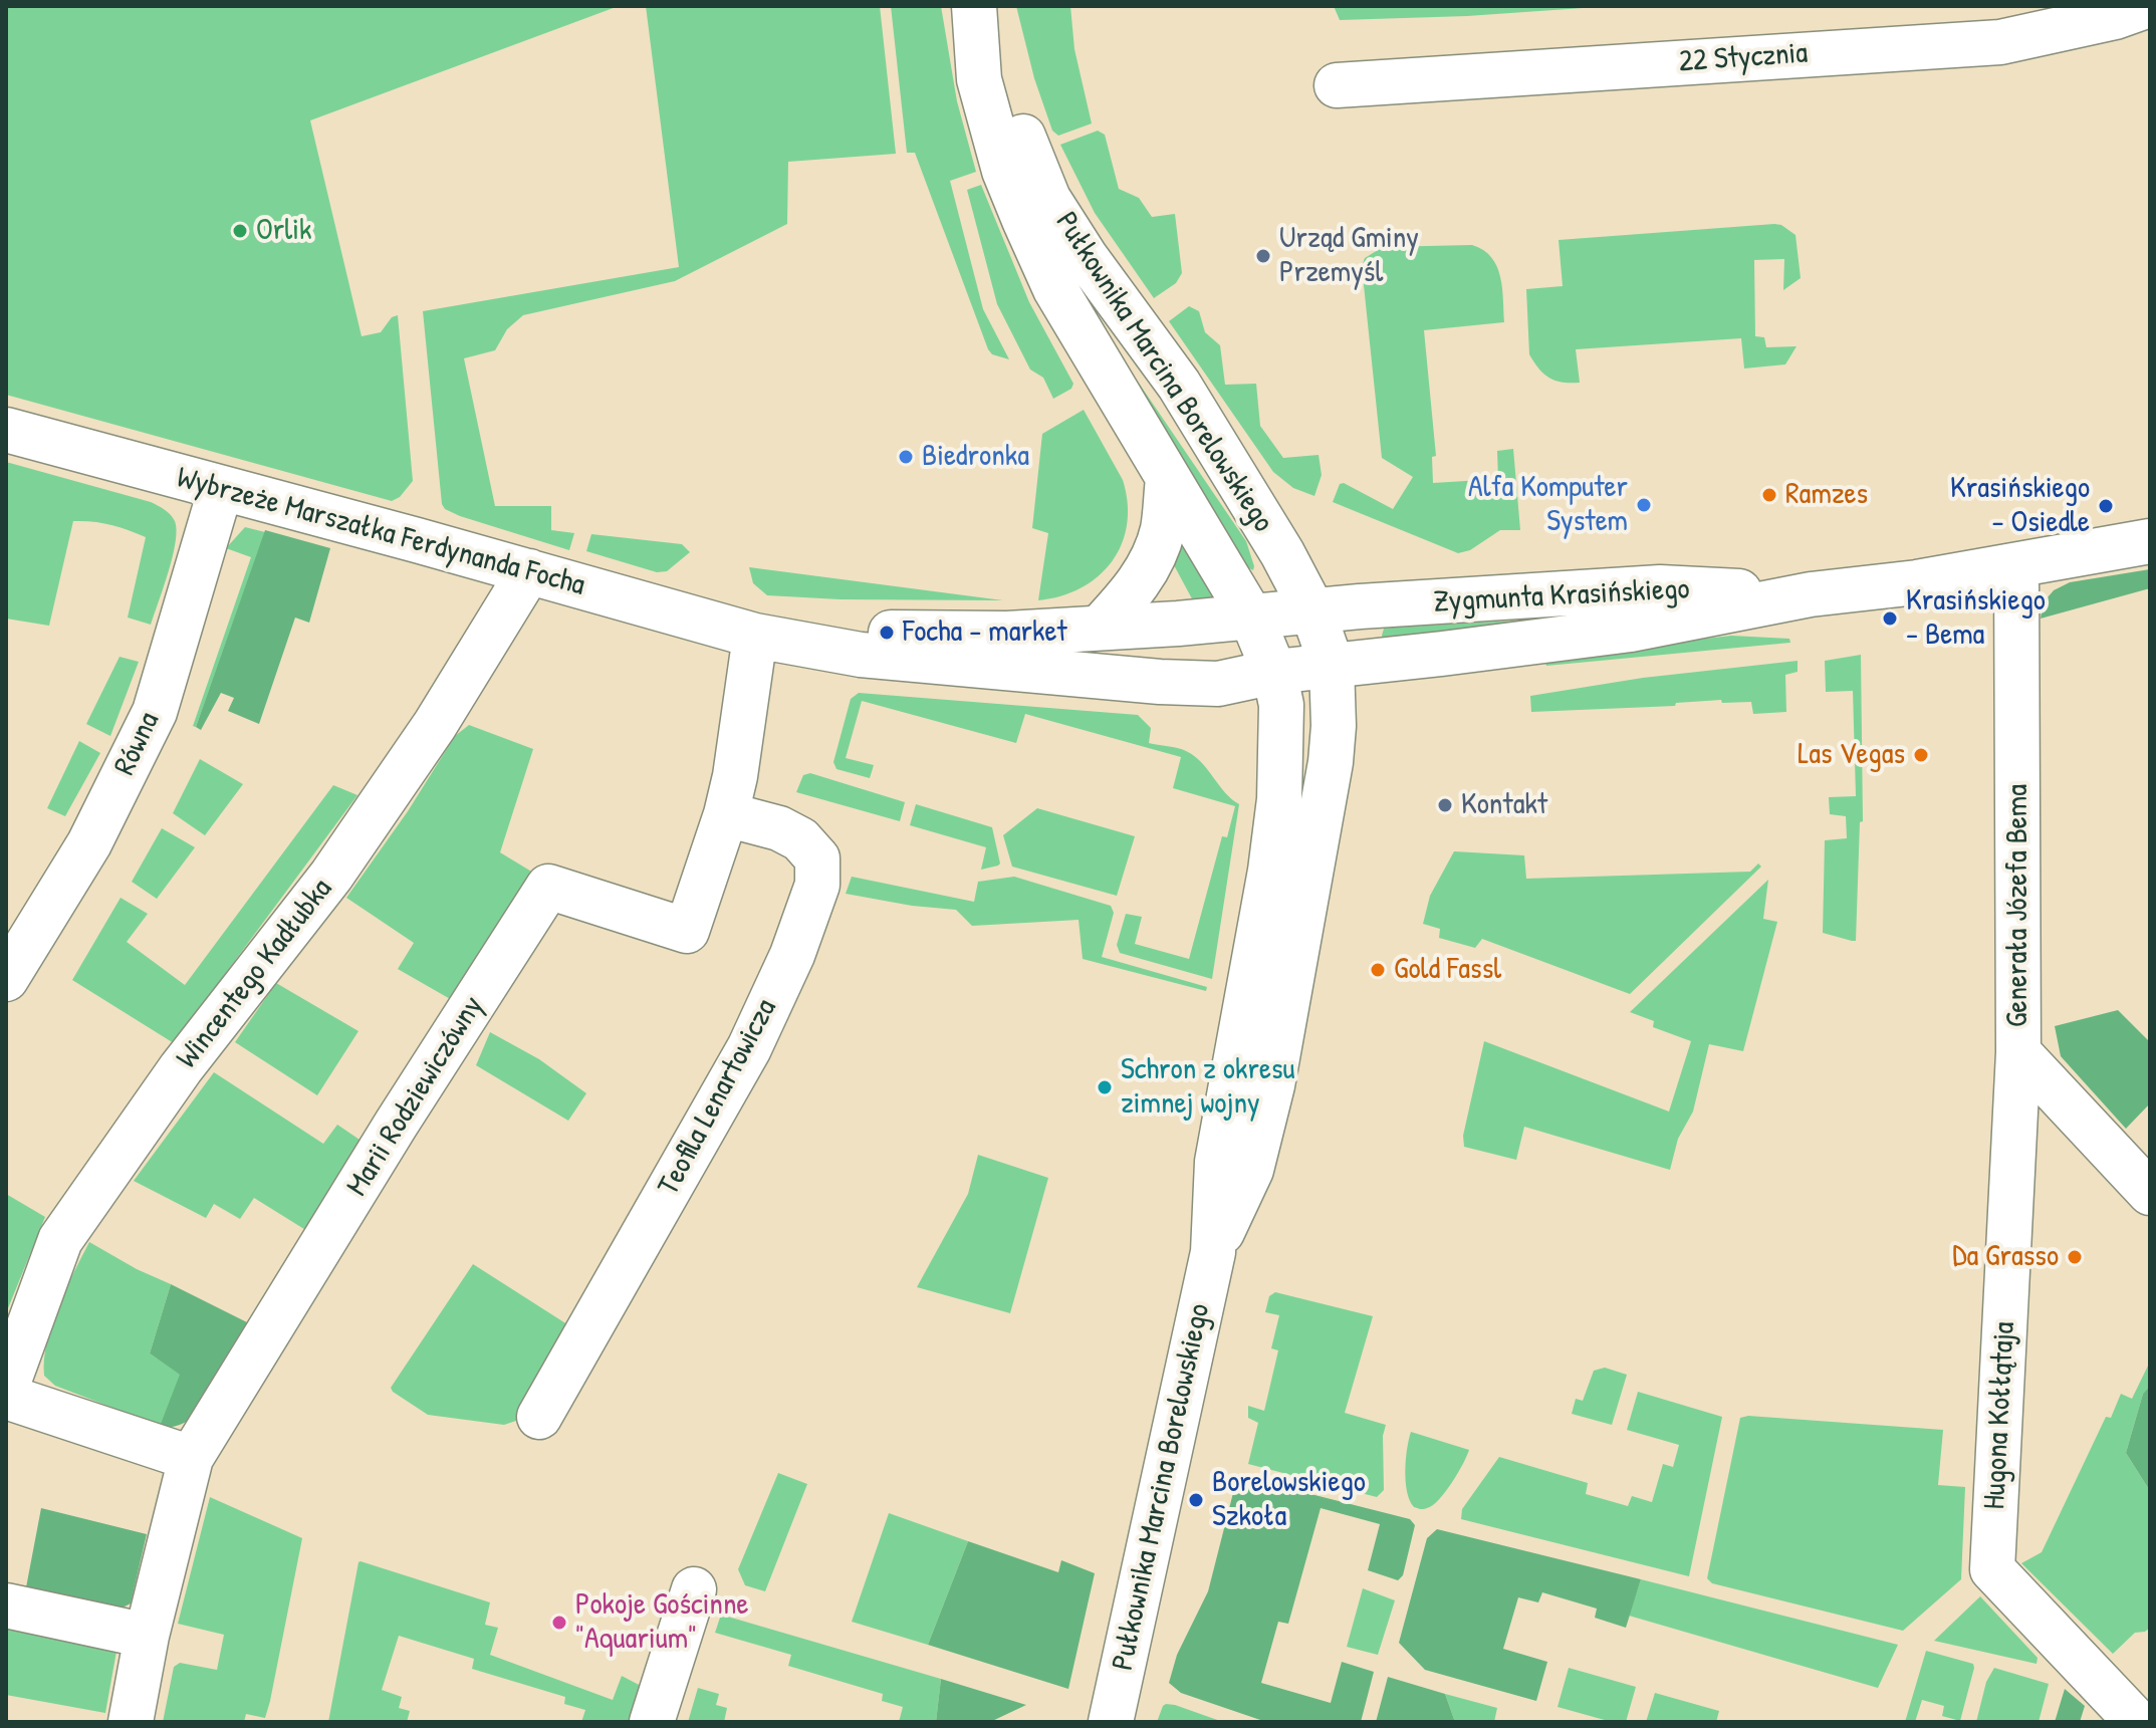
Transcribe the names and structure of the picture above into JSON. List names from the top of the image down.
{
  "streets": {
    "street": [
      "22 Stycznia",
      "Pułkownika Marcina Borelowskiego",
      "Wybrzeże Marszałka Ferdynanda Focha",
      "Zygmunta Krasińskiego",
      "Równa",
      "Generała Józefa Bema",
      "Wincentego Kadłubka",
      "Marii Rodziewiczówny",
      "Teofila Lenartowicza",
      "Hugona Kołłątaja"
    ]
  },
  "crossings": [
    ["Pułkownika Marcina Borelowskiego", "Wybrzeże Marszałka Ferdynanda Focha"],
    ["Pułkownika Marcina Borelowskiego", "Zygmunta Krasińskiego"],
    ["Wybrzeże Marszałka Ferdynanda Focha", "Zygmunta Krasińskiego"],
    ["Wybrzeże Marszałka Ferdynanda Focha", "Równa"],
    ["Wybrzeże Marszałka Ferdynanda Focha", "Wincentego Kadłubka"],
    ["Wybrzeże Marszałka Ferdynanda Focha", "Marii Rodziewiczówny"],
    ["Zygmunta Krasińskiego", "Generała Józefa Bema"],
    ["Generała Józefa Bema", "Hugona Kołłątaja"],
    ["Marii Rodziewiczówny", "Teofila Lenartowicza"]
  ],
  "places": [
    "Orlik",
    "Urząd Gminy Przemyśl",
    "Biedronka",
    "Ramzes",
    "Alfa Komputer System",
    "Krasińskiego - Osiedle",
    "Krasińskiego - Bema",
    "Focha - market",
    "Las Vegas",
    "Kontakt",
    "Gold Fassl",
    "Schron z okresu zimnej wojny",
    "Da Grasso",
    "Borelowskiego Szkoła",
    "Pokoje Gościnne \"Aquarium\""
  ]
}
